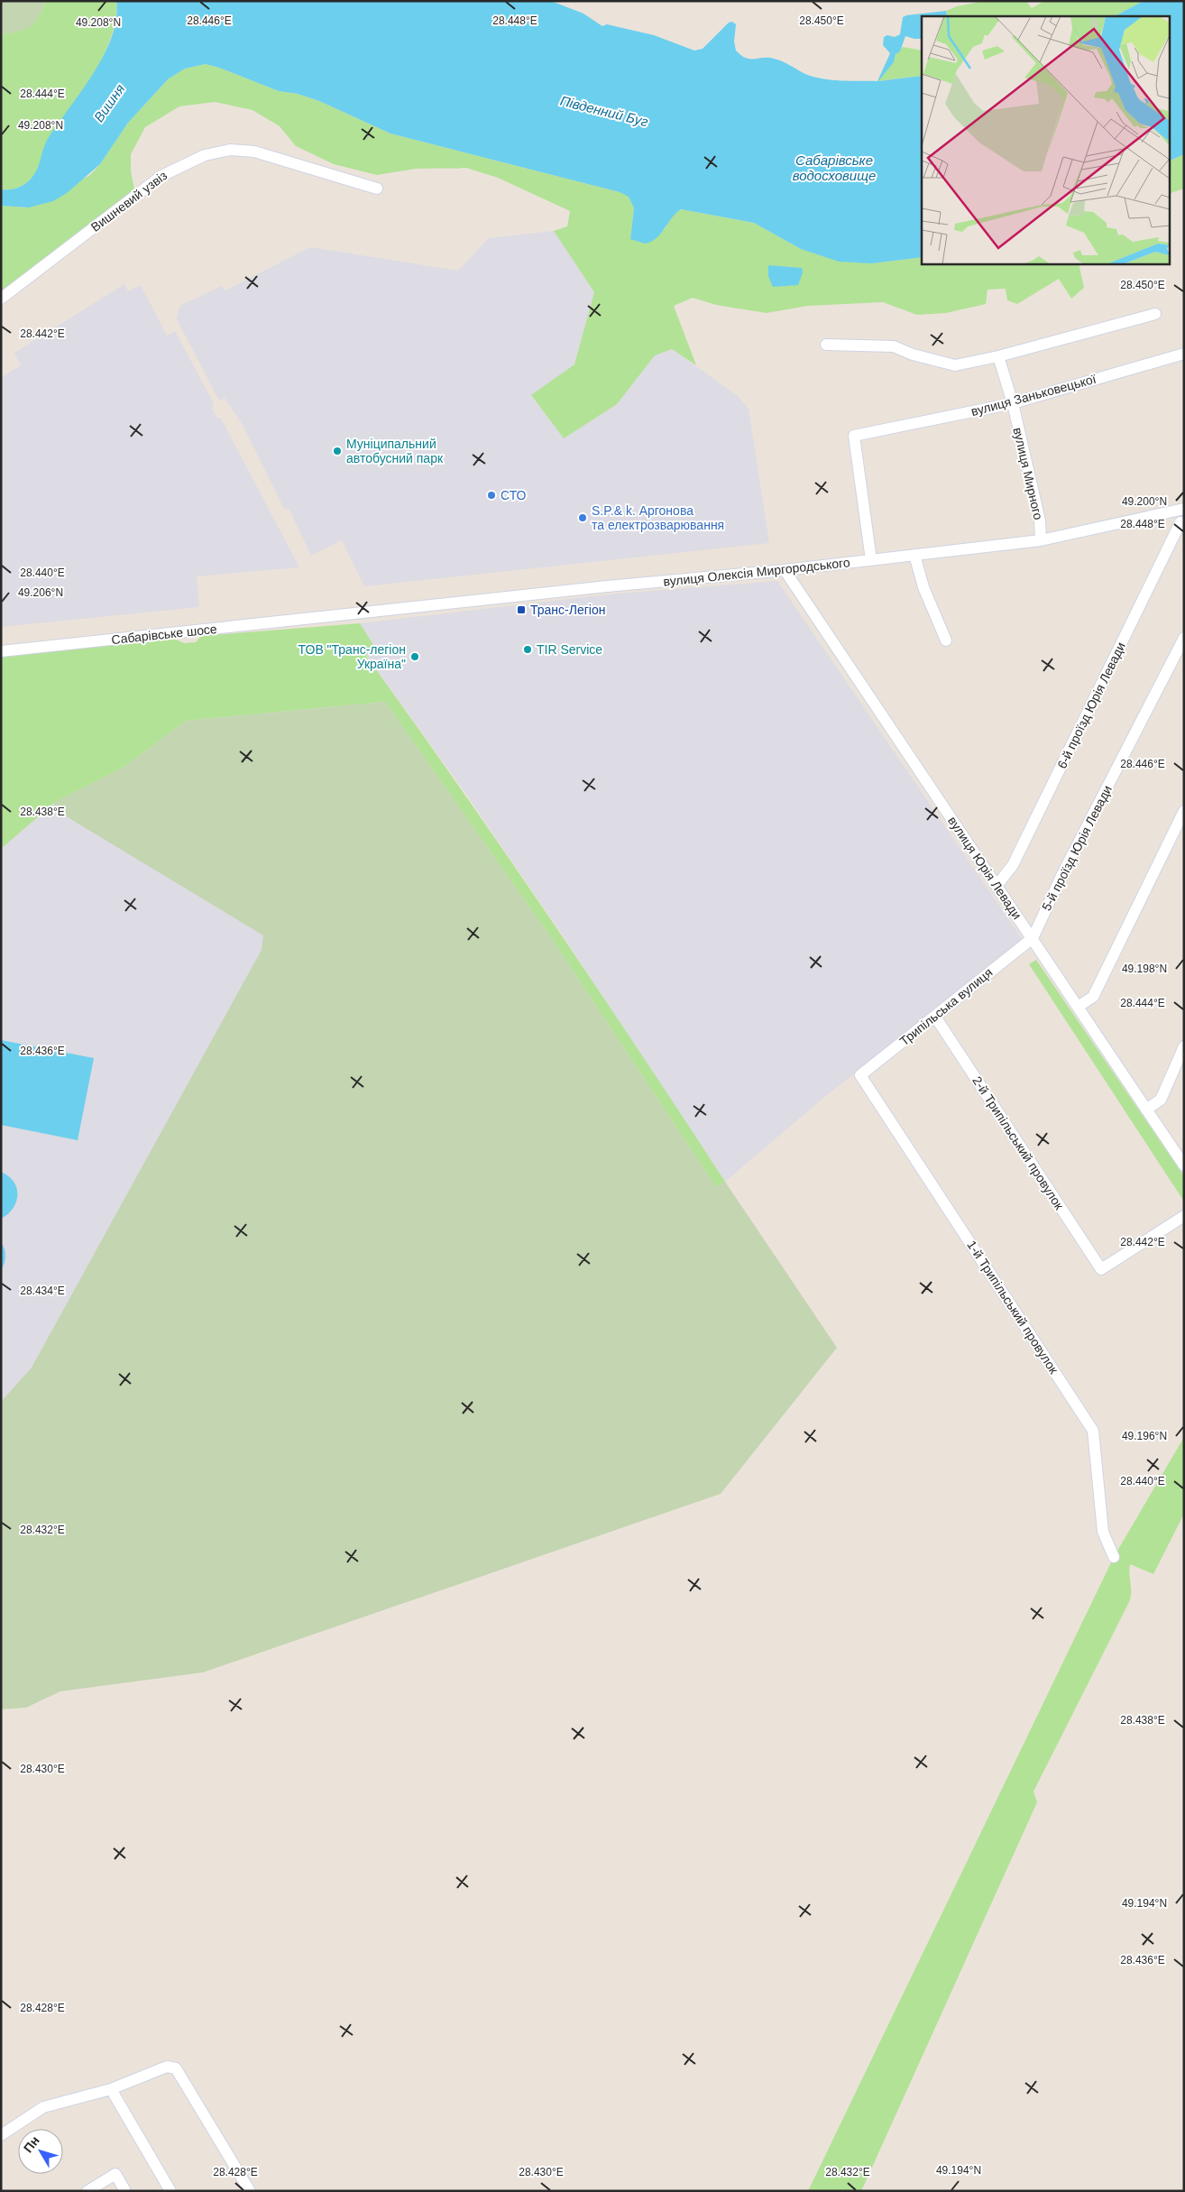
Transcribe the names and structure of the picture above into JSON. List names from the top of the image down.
{
  "streets": {
    "street": [
      "Вишневий узвіз",
      "вулиця Заньковецької",
      "вулиця Мирного",
      "вулиця Олексія Миргородського",
      "Сабарівське шосе",
      "6-й проїзд Юрія Левади",
      "5-й проїзд Юрія Левади",
      "вулиця Юрія Левади",
      "Трипільська вулиця",
      "2-й Трипільський провулок",
      "1-й Трипільський провулок"
    ]
  },
  "crossings": [
    ["вулиця Заньковецької", "вулиця Мирного"],
    ["вулиця Заньковецької", "вулиця Олексія Миргородського"],
    ["вулиця Мирного", "вулиця Олексія Миргородського"],
    ["вулиця Олексія Миргородського", "Сабарівське шосе"],
    ["вулиця Олексія Миргородського", "вулиця Юрія Левади"],
    ["6-й проїзд Юрія Левади", "вулиця Юрія Левади"],
    ["5-й проїзд Юрія Левади", "вулиця Юрія Левади"],
    ["5-й проїзд Юрія Левади", "Трипільська вулиця"],
    ["вулиця Юрія Левади", "Трипільська вулиця"],
    ["Трипільська вулиця", "2-й Трипільський провулок"],
    ["Трипільська вулиця", "1-й Трипільський провулок"]
  ],
  "water": ["Вишня", "Південний Буг", "Сабарівське водосховище"],
  "places": {
    "other": [
      "Муніципальний автобусний парк",
      "СТО",
      "S.P.& k. Аргонова та електрозварювання",
      "TIR Service",
      "ТОВ \"Транс-легіон Україна\""
    ],
    "transit": ["Транс-Легіон"]
  },
  "north": "top left",
  "coordinates": [
    "28.446°E",
    "28.448°E",
    "28.450°E",
    "49.208°N",
    "28.444°E",
    "28.442°E",
    "49.200°N",
    "28.440°E",
    "49.206°N",
    "28.438°E",
    "49.198°N",
    "28.436°E",
    "28.434°E",
    "49.196°N",
    "28.432°E",
    "28.430°E",
    "49.194°N",
    "28.428°E"
  ]
}
